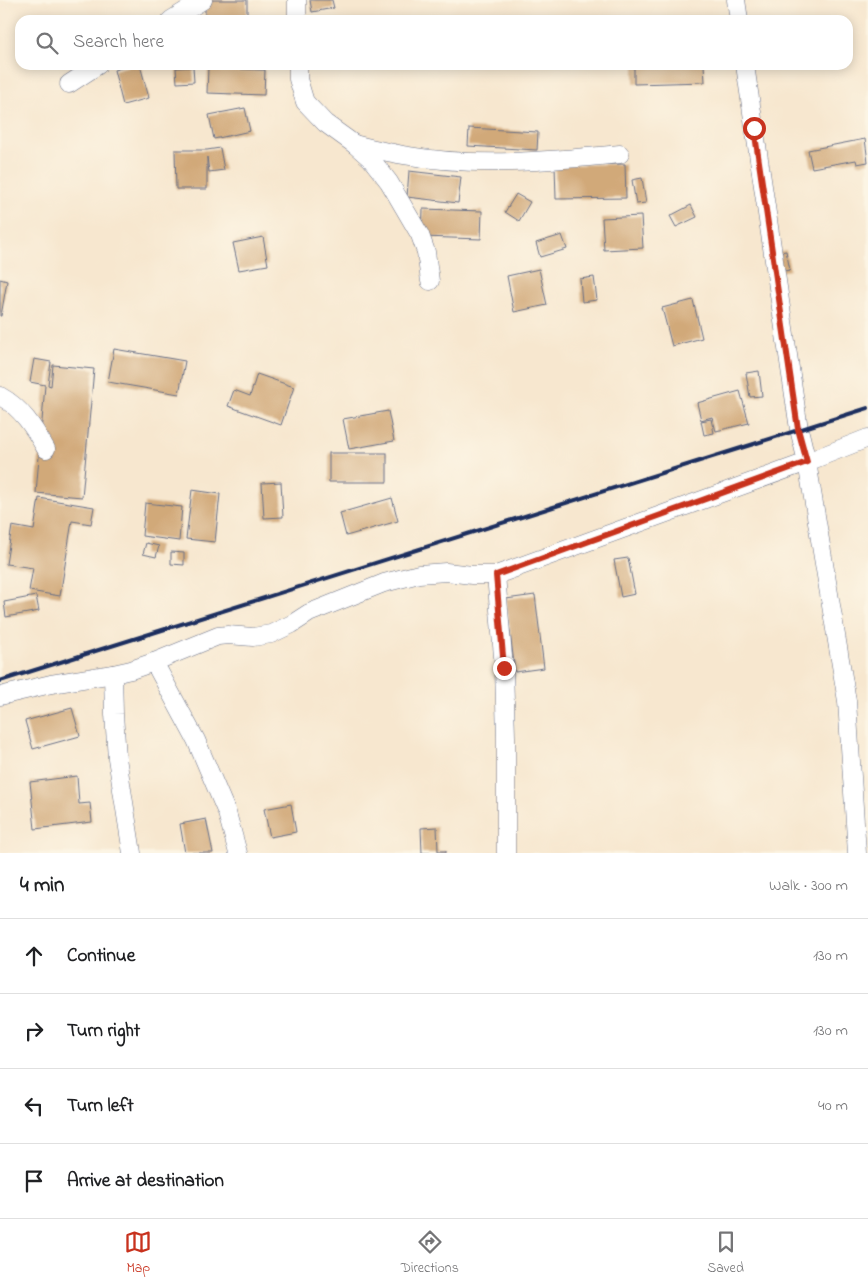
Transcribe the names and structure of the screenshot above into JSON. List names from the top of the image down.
{
  "page": {
    "search": "Search here",
    "heading": ["4 min", "Walk · 300 m"],
    "list": [
      ["Continue", "130 m"],
      ["Turn right", "130 m"],
      ["Turn left", "40 m"],
      "Arrive at destination"
    ],
    "nav": ["Map", "Directions", "Saved"]
  }
}
